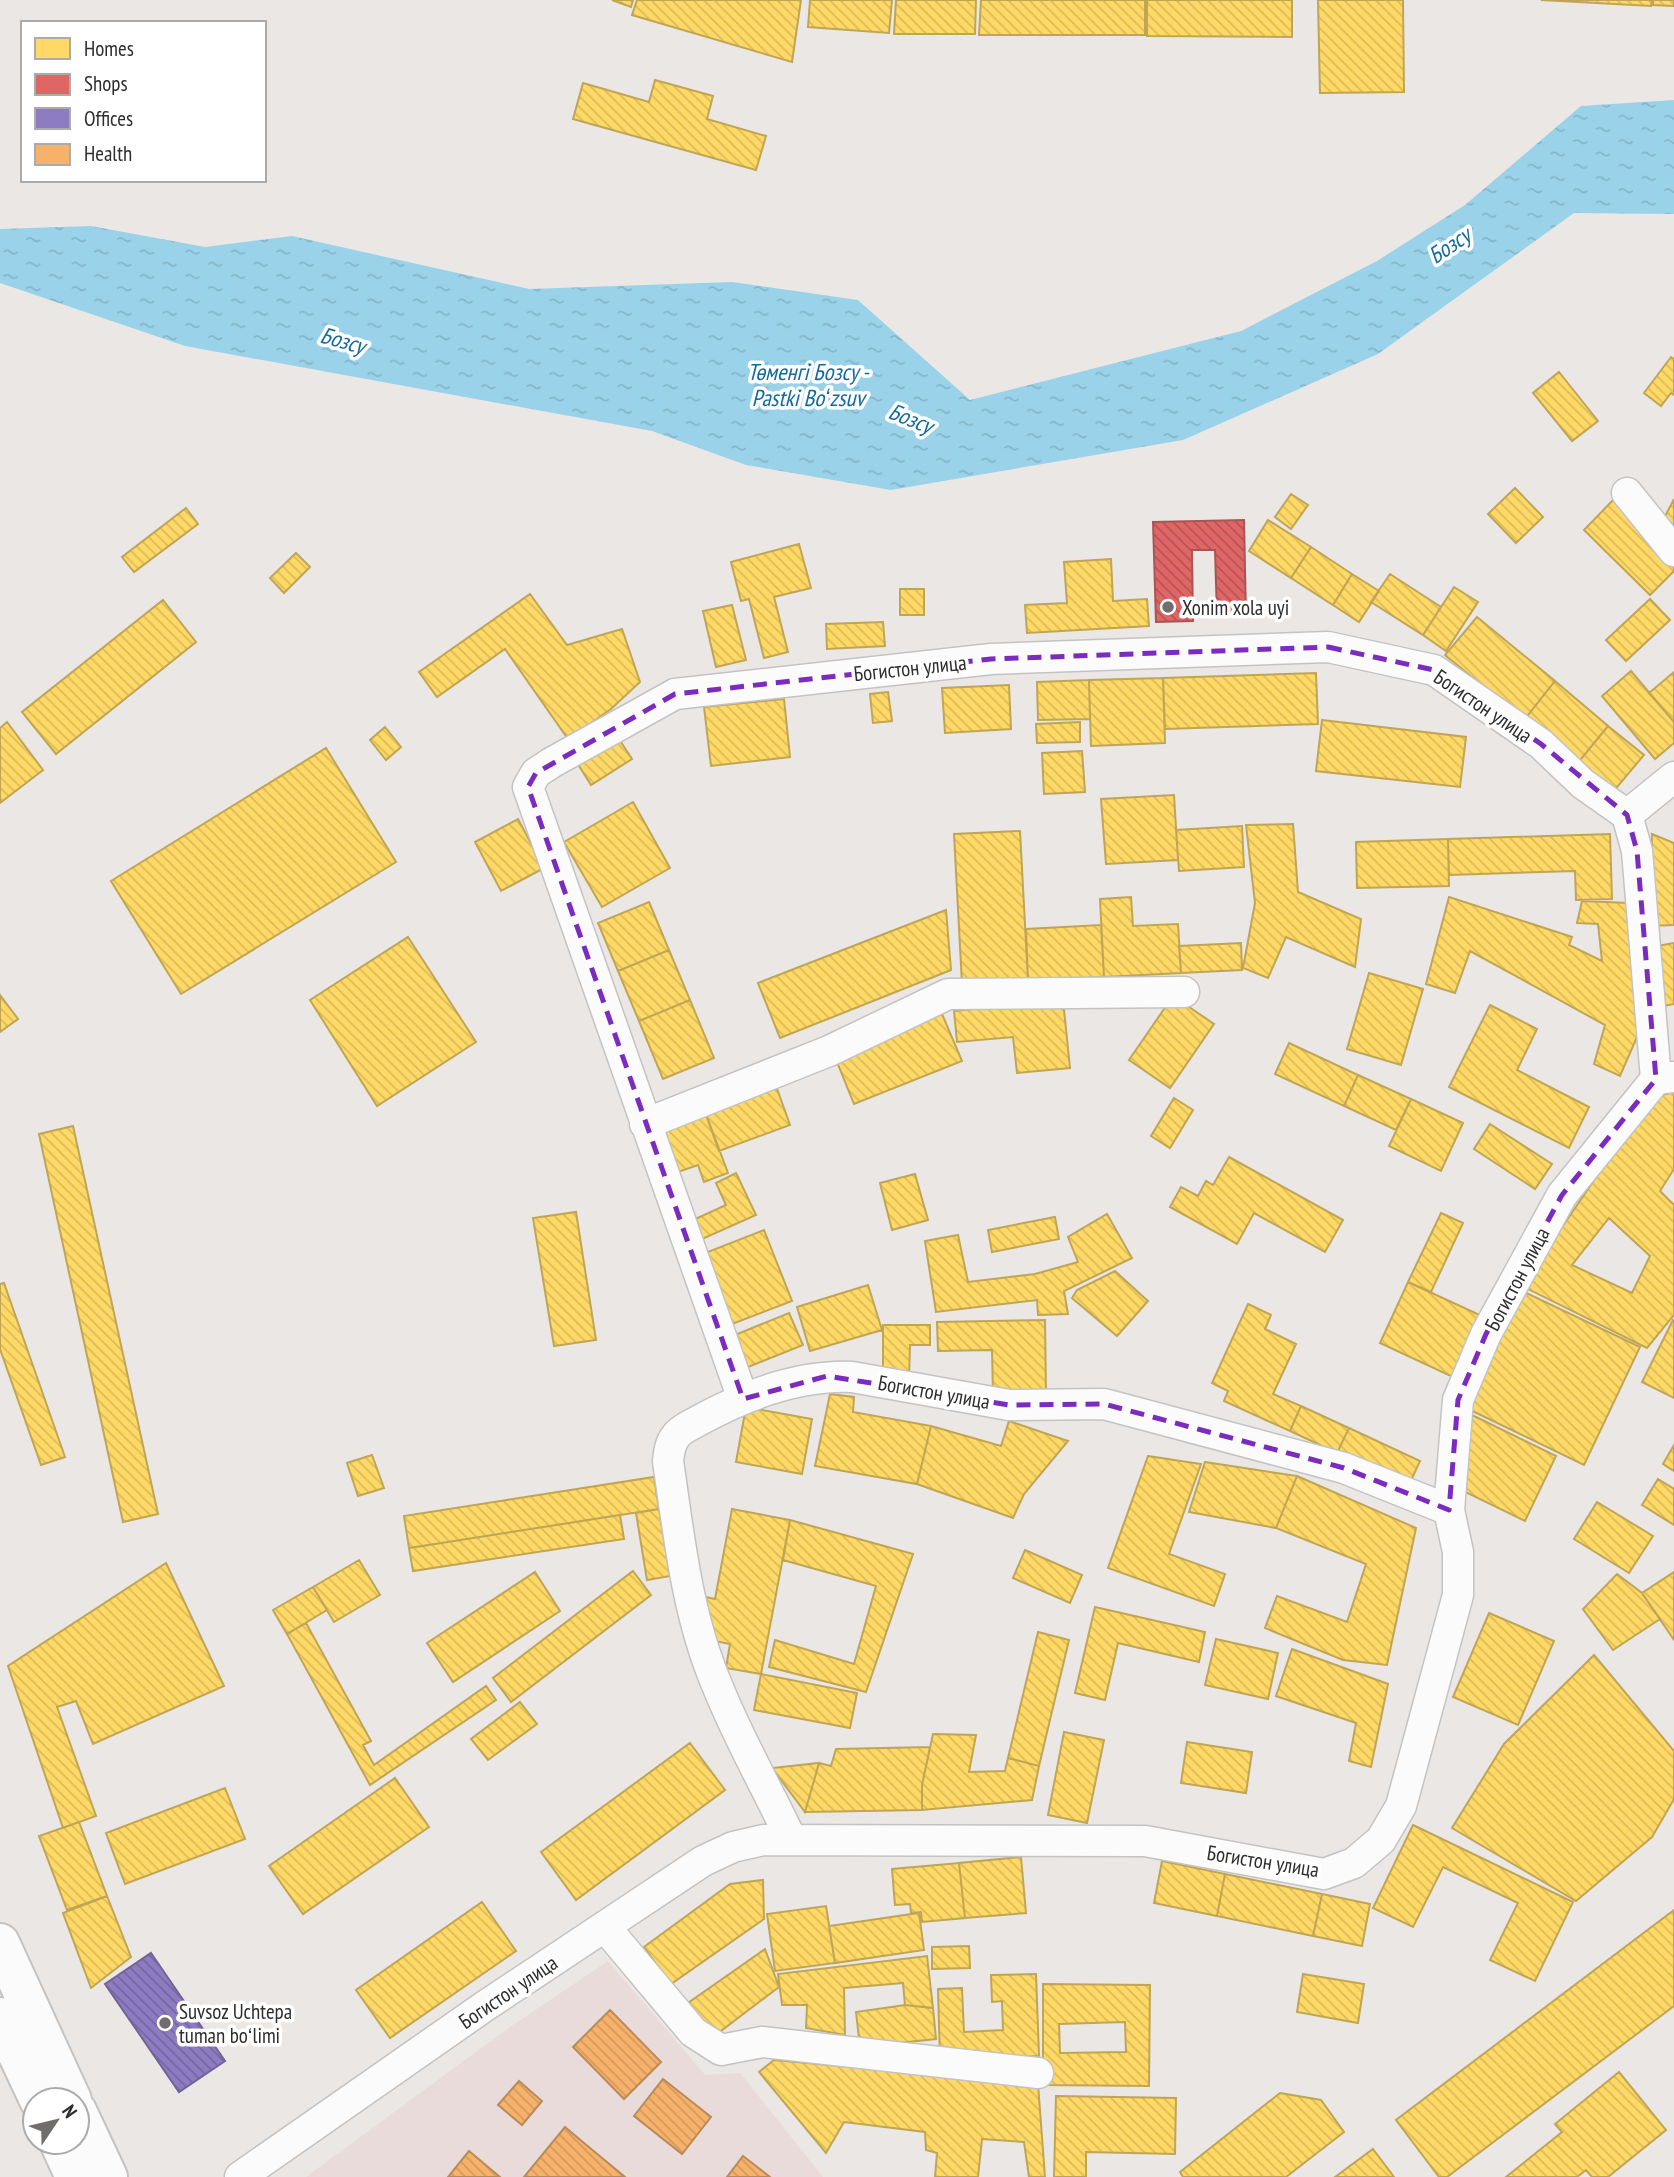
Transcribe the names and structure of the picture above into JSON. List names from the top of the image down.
{
  "streets": {
    "street": ["Богистон улица"]
  },
  "water": ["Бозсу", "Төменгі Бозсу - Pastki Boʻzsuv"],
  "places": ["Xonim xola uyi", "Suvsoz Uchtepa tuman boʻlimi"],
  "legend": [
    "Homes",
    "Shops",
    "Offices",
    "Health"
  ],
  "north": "top right"
}
